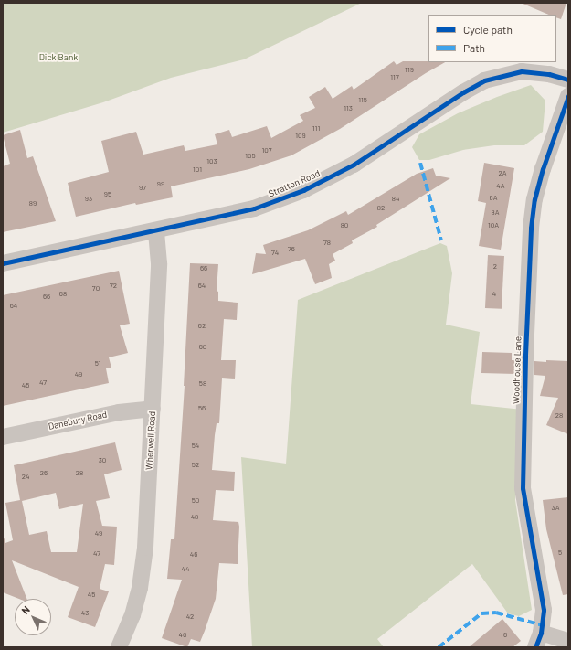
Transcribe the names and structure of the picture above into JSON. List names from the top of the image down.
{
  "streets": {
    "street": [
      "Stratton Road",
      "Woodhouse Lane",
      "Danebury Road",
      "Wherwell Road"
    ]
  },
  "crossings": [
    ["Stratton Road", "Wherwell Road"],
    ["Danebury Road", "Wherwell Road"]
  ],
  "parks": ["Dick Bank"],
  "house_numbers": [
    "119",
    "117",
    "115",
    "113",
    "111",
    "109",
    "107",
    "105",
    "103",
    "101",
    "2A",
    "99",
    "4A",
    "97",
    "95",
    "6A",
    "93",
    "84",
    "89",
    "82",
    "8A",
    "80",
    "10A",
    "78",
    "76",
    "74",
    "2",
    "66",
    "72",
    "64",
    "70",
    "68",
    "4",
    "66",
    "64",
    "62",
    "60",
    "51",
    "49",
    "47",
    "58",
    "45",
    "56",
    "28",
    "54",
    "30",
    "52",
    "26",
    "28",
    "24",
    "50",
    "3A",
    "48",
    "49",
    "5",
    "47",
    "46",
    "44",
    "45",
    "43",
    "42",
    "40",
    "6"
  ],
  "legend": ["Cycle path", "Path"],
  "north": "top left"
}
